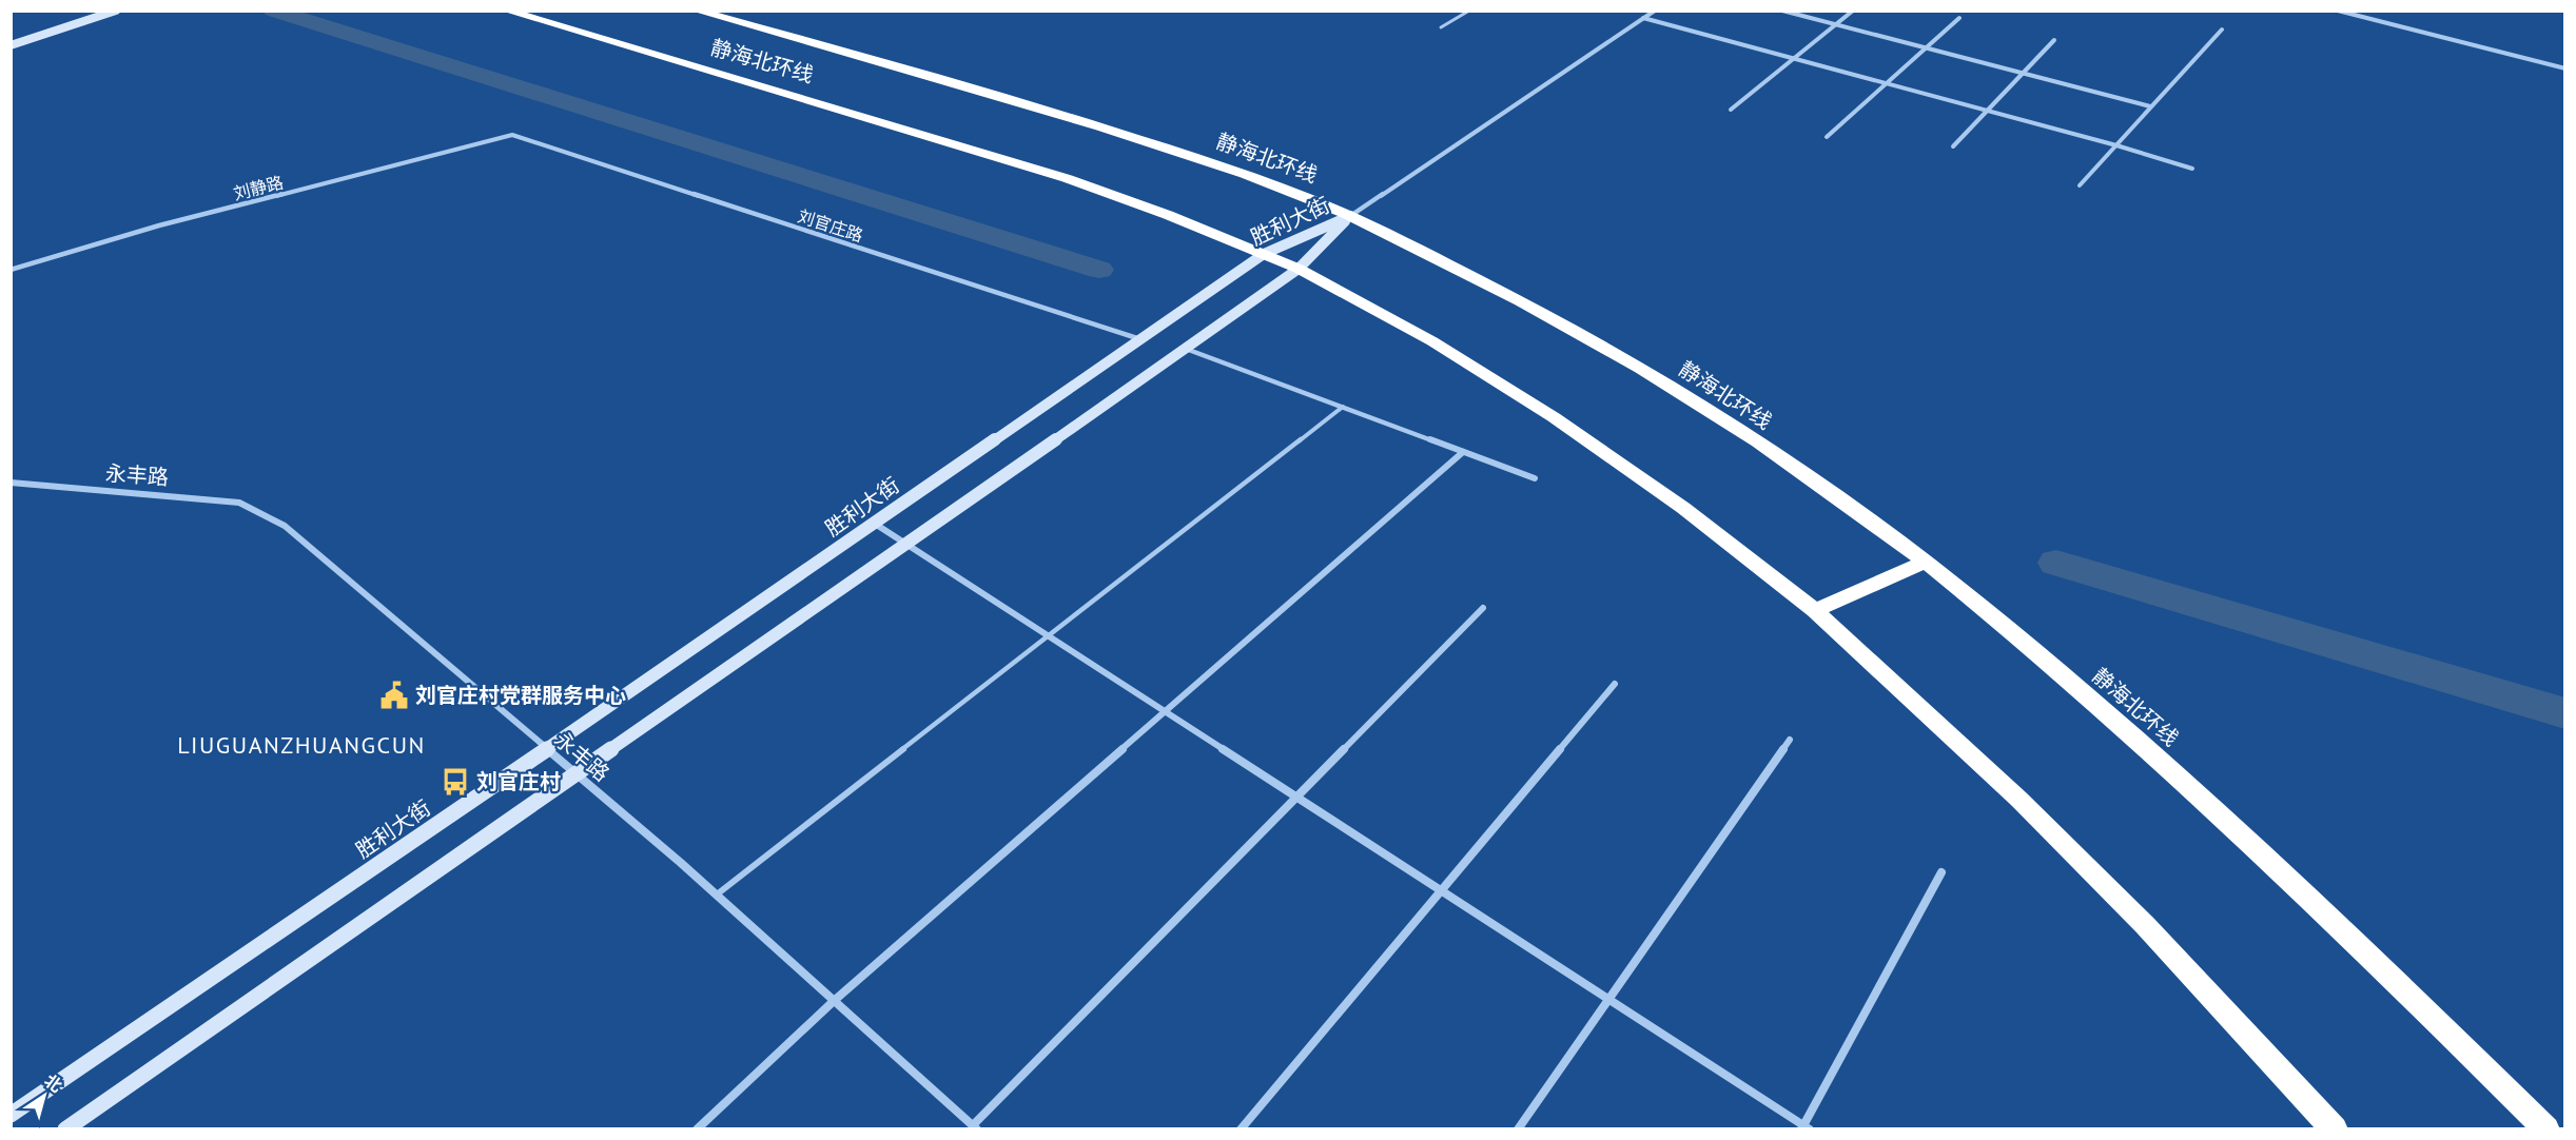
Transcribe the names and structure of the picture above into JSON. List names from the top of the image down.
{
  "streets": {
    "highway": ["静海北环线"],
    "main road": ["胜利大街"],
    "street": ["刘静路", "刘官庄路", "永丰路"]
  },
  "crossings": [
    ["静海北环线", "胜利大街"],
    ["刘静路", "刘官庄路"],
    ["胜利大街", "刘官庄路"],
    ["胜利大街", "永丰路"]
  ],
  "districts": ["LIUGUANZHUANGCUN"],
  "places": {
    "public building": ["刘官庄村党群服务中心"],
    "bus stop": ["刘官庄村"]
  },
  "north": "top right"
}
